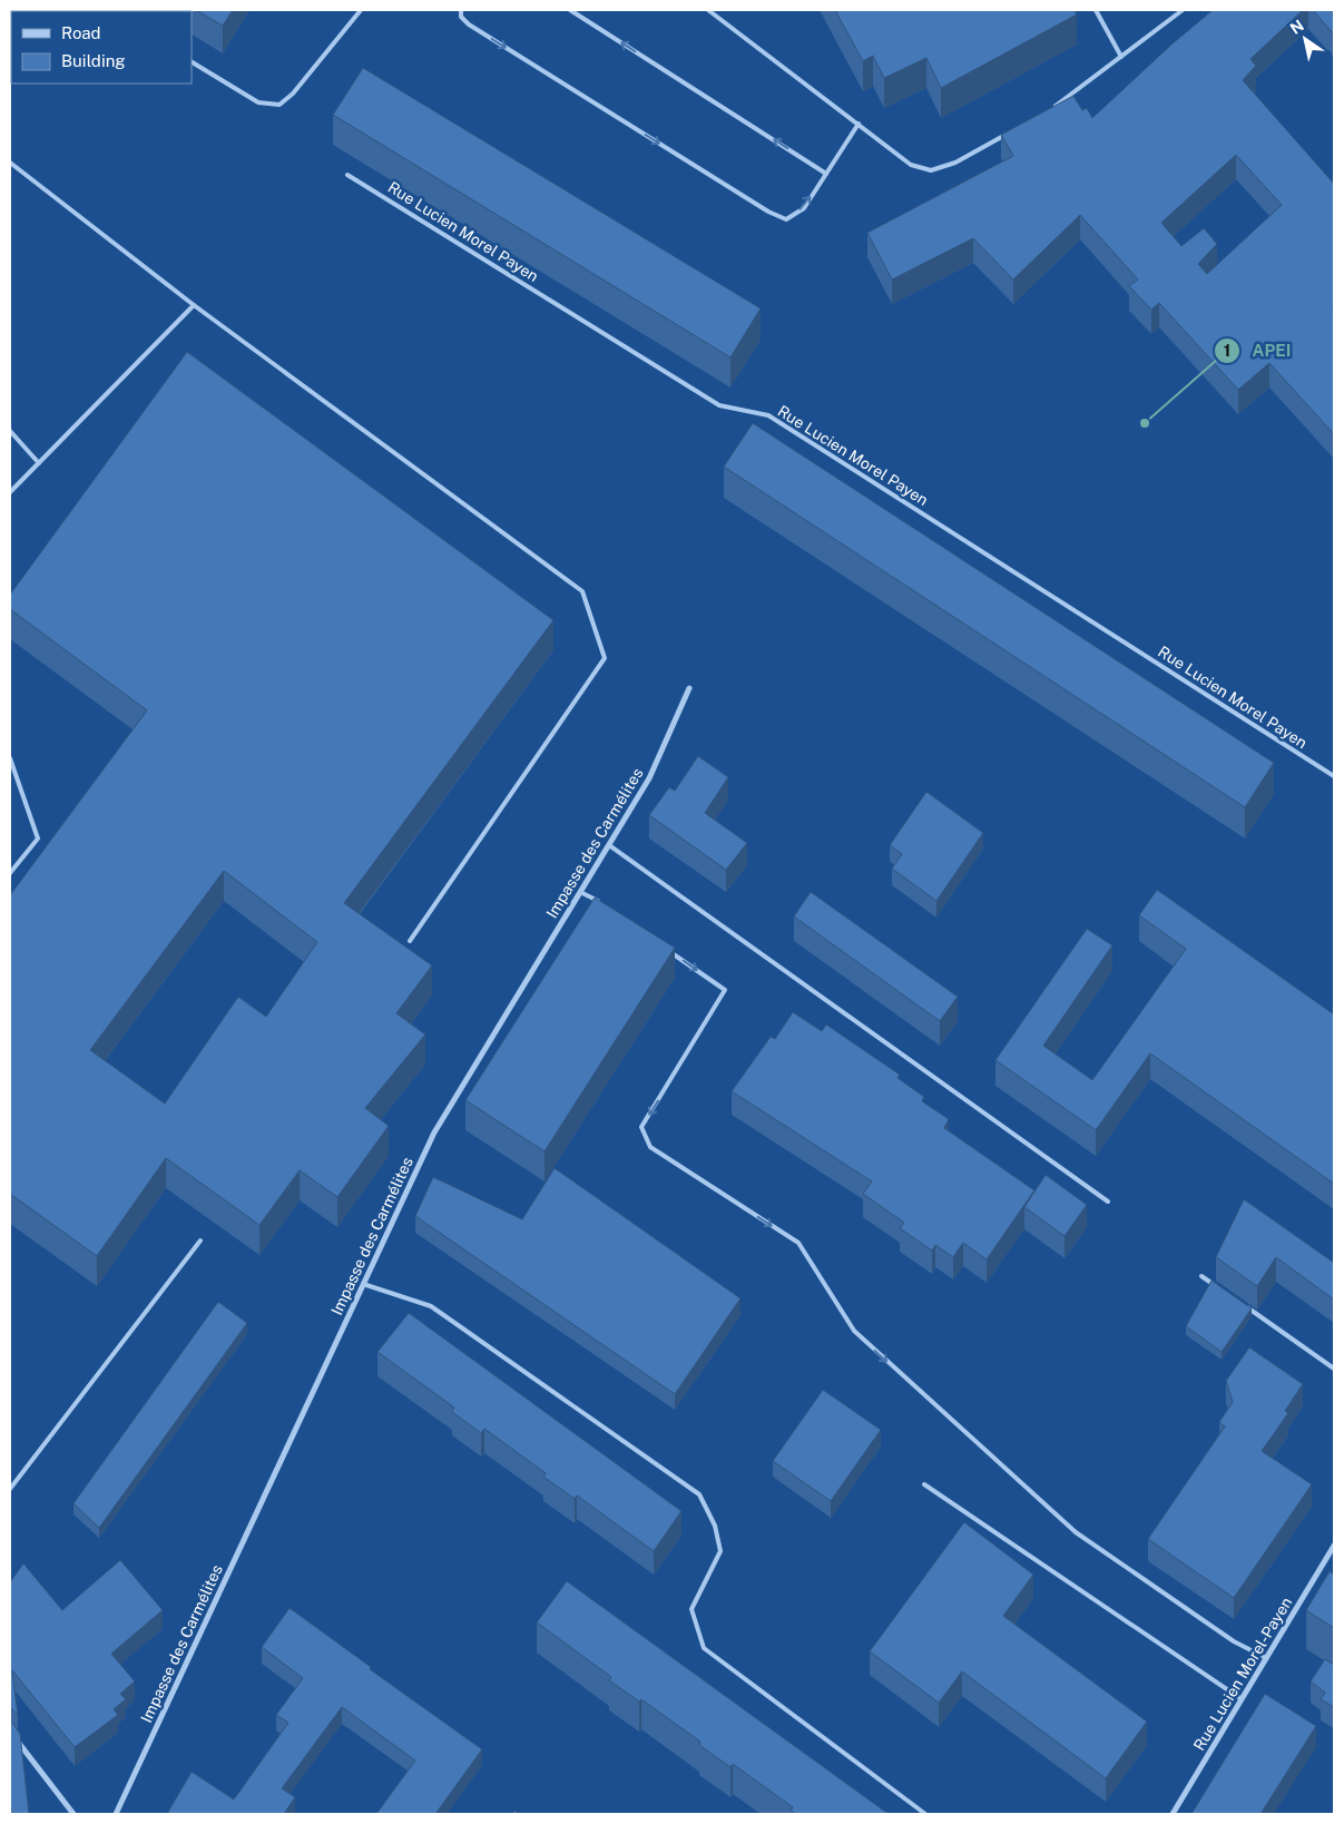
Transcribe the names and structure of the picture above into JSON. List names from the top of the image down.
{
  "streets": {
    "street": ["Impasse des Carmélites", "Rue Lucien Morel-Payen"],
    "lane": ["Rue Lucien Morel Payen"]
  },
  "places": ["APEI"],
  "legend": ["Road", "Building"],
  "north": "top left"
}
